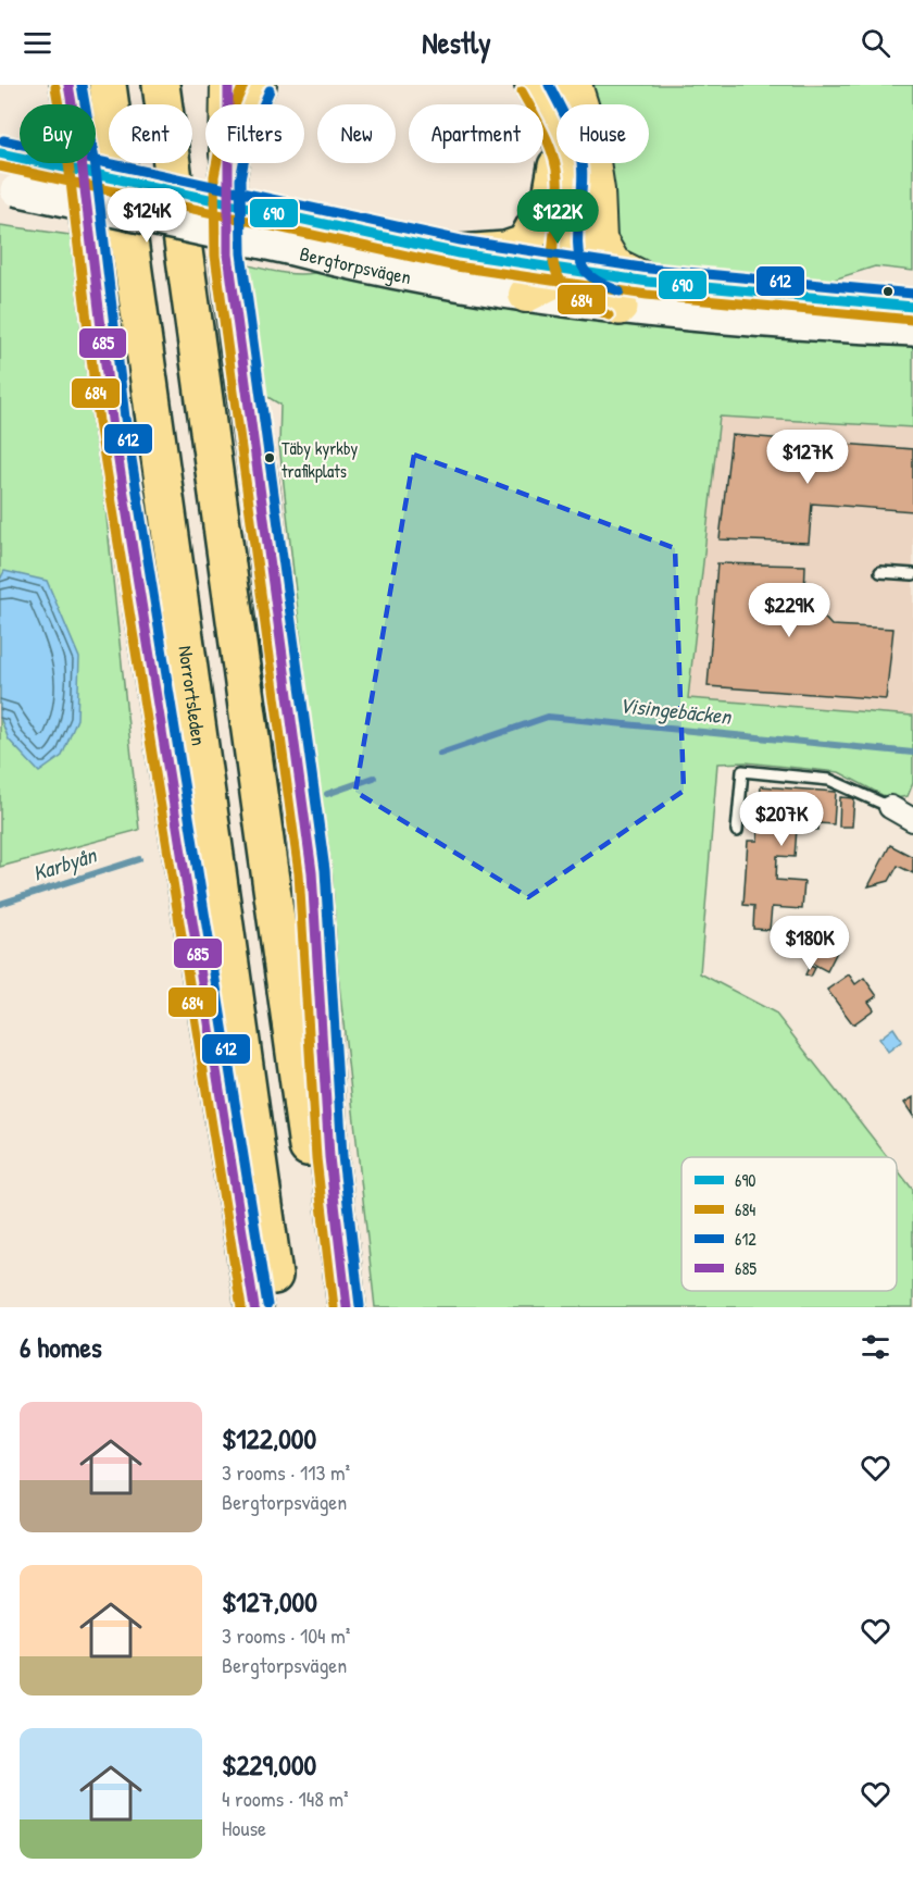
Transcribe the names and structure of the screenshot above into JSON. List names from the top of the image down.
{
  "streets": {
    "highway": ["Norrortsleden"],
    "main road": ["Bergtorpsvägen"]
  },
  "water": ["Visingebäcken", "Karbyån"],
  "places": ["Täby kyrkby trafikplats"],
  "lines": [
    "transit line 684",
    "transit line 612",
    "transit line 685",
    "transit line 690"
  ],
  "legend": [
    "690",
    "684",
    "612",
    "685"
  ],
  "page": {
    "header": "Nestly",
    "chip": [
      "Buy",
      "Rent",
      "Filters",
      "New",
      "Apartment",
      "House"
    ],
    "price": [
      "$124K",
      "$122K",
      "$127K",
      "$229K",
      "$207K",
      "$180K"
    ],
    "heading": "6 homes",
    "list": [
      {
        "name": "$122,000",
        "note": "3 rooms · 113 m² · Bergtorpsvägen"
      },
      {
        "name": "$127,000",
        "note": "3 rooms · 104 m² · Bergtorpsvägen"
      },
      {
        "name": "$229,000",
        "note": "4 rooms · 148 m² · House"
      }
    ]
  }
}
